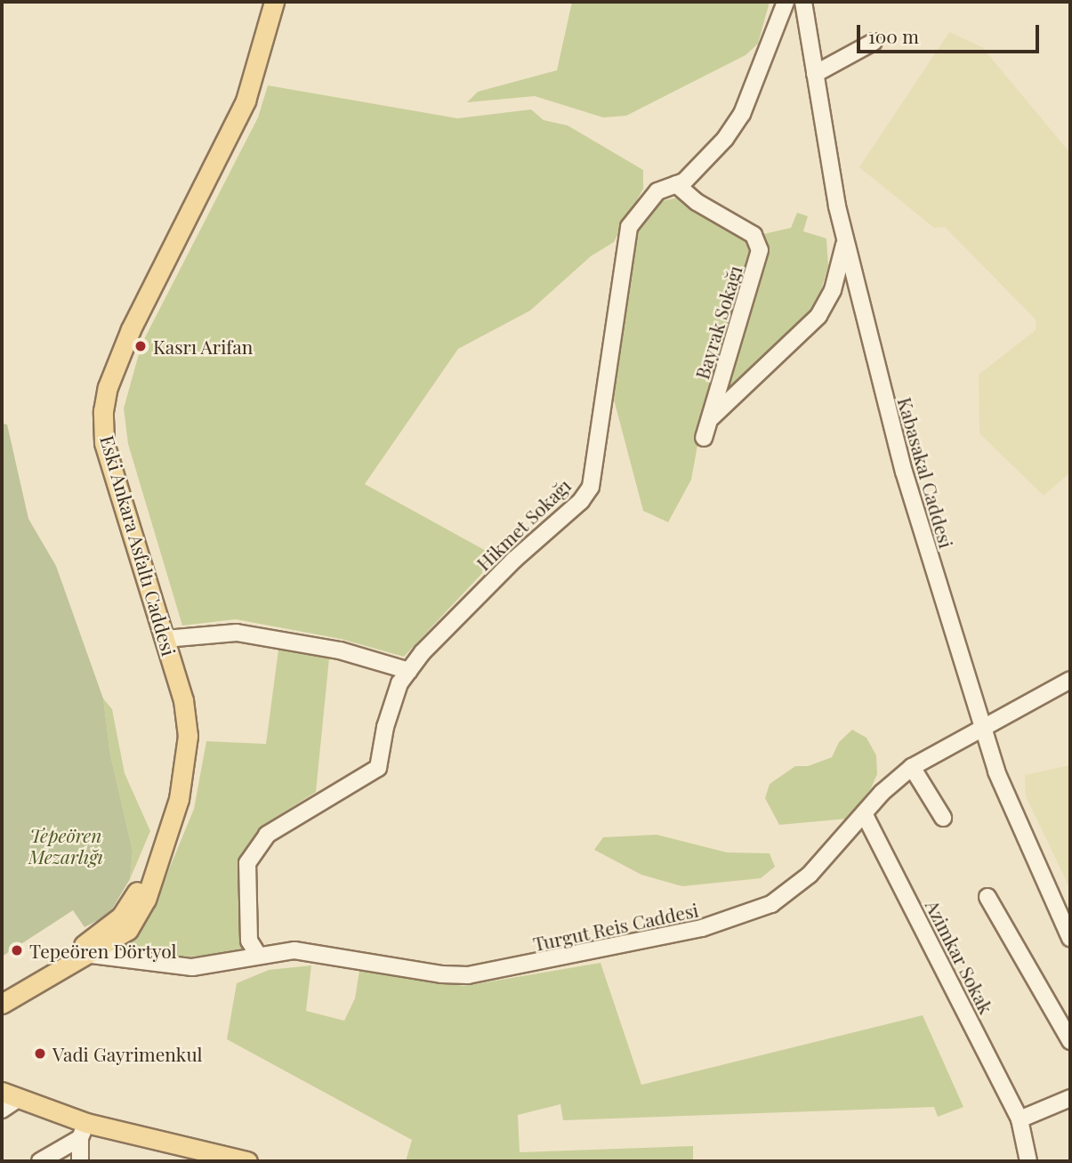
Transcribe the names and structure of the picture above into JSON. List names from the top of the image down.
{
  "streets": {
    "main road": ["Eski Ankara Asfaltı Caddesi"],
    "street": [
      "Bayrak Sokağı",
      "Kabasakal Caddesi",
      "Hikmet Sokağı",
      "Turgut Reis Caddesi",
      "Azimkar Sokak"
    ]
  },
  "crossings": [
    ["Bayrak Sokağı", "Hikmet Sokağı"],
    ["Kabasakal Caddesi", "Turgut Reis Caddesi"],
    ["Hikmet Sokağı", "Turgut Reis Caddesi"],
    ["Eski Ankara Asfaltı Caddesi", "Turgut Reis Caddesi"],
    ["Turgut Reis Caddesi", "Azimkar Sokak"]
  ],
  "parks": ["Tepeören Mezarlığı"],
  "places": ["Kasrı Arifan", "Tepeören Dörtyol", "Vadi Gayrimenkul"],
  "scale_bar": "100 m"
}
